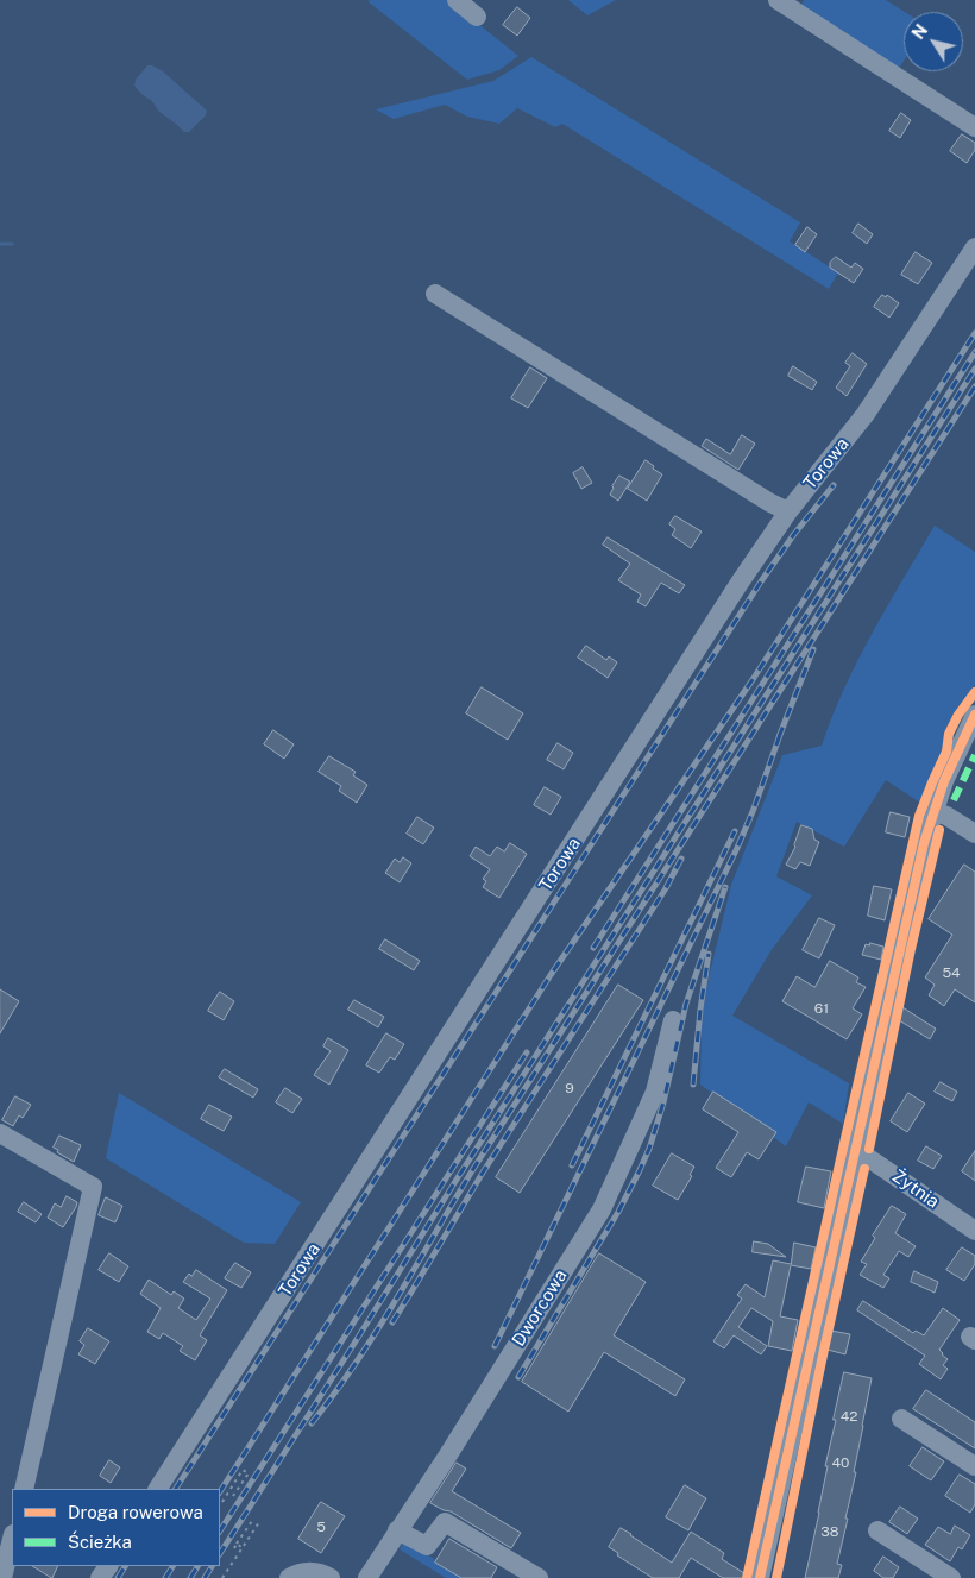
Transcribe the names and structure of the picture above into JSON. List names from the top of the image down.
{
  "streets": {
    "street": ["Torowa", "Żytnia", "Dworcowa"]
  },
  "house_numbers": [
    "54",
    "61",
    "9",
    "42",
    "40",
    "5",
    "38"
  ],
  "legend": ["Droga rowerowa", "Ścieżka"],
  "north": "top left"
}
